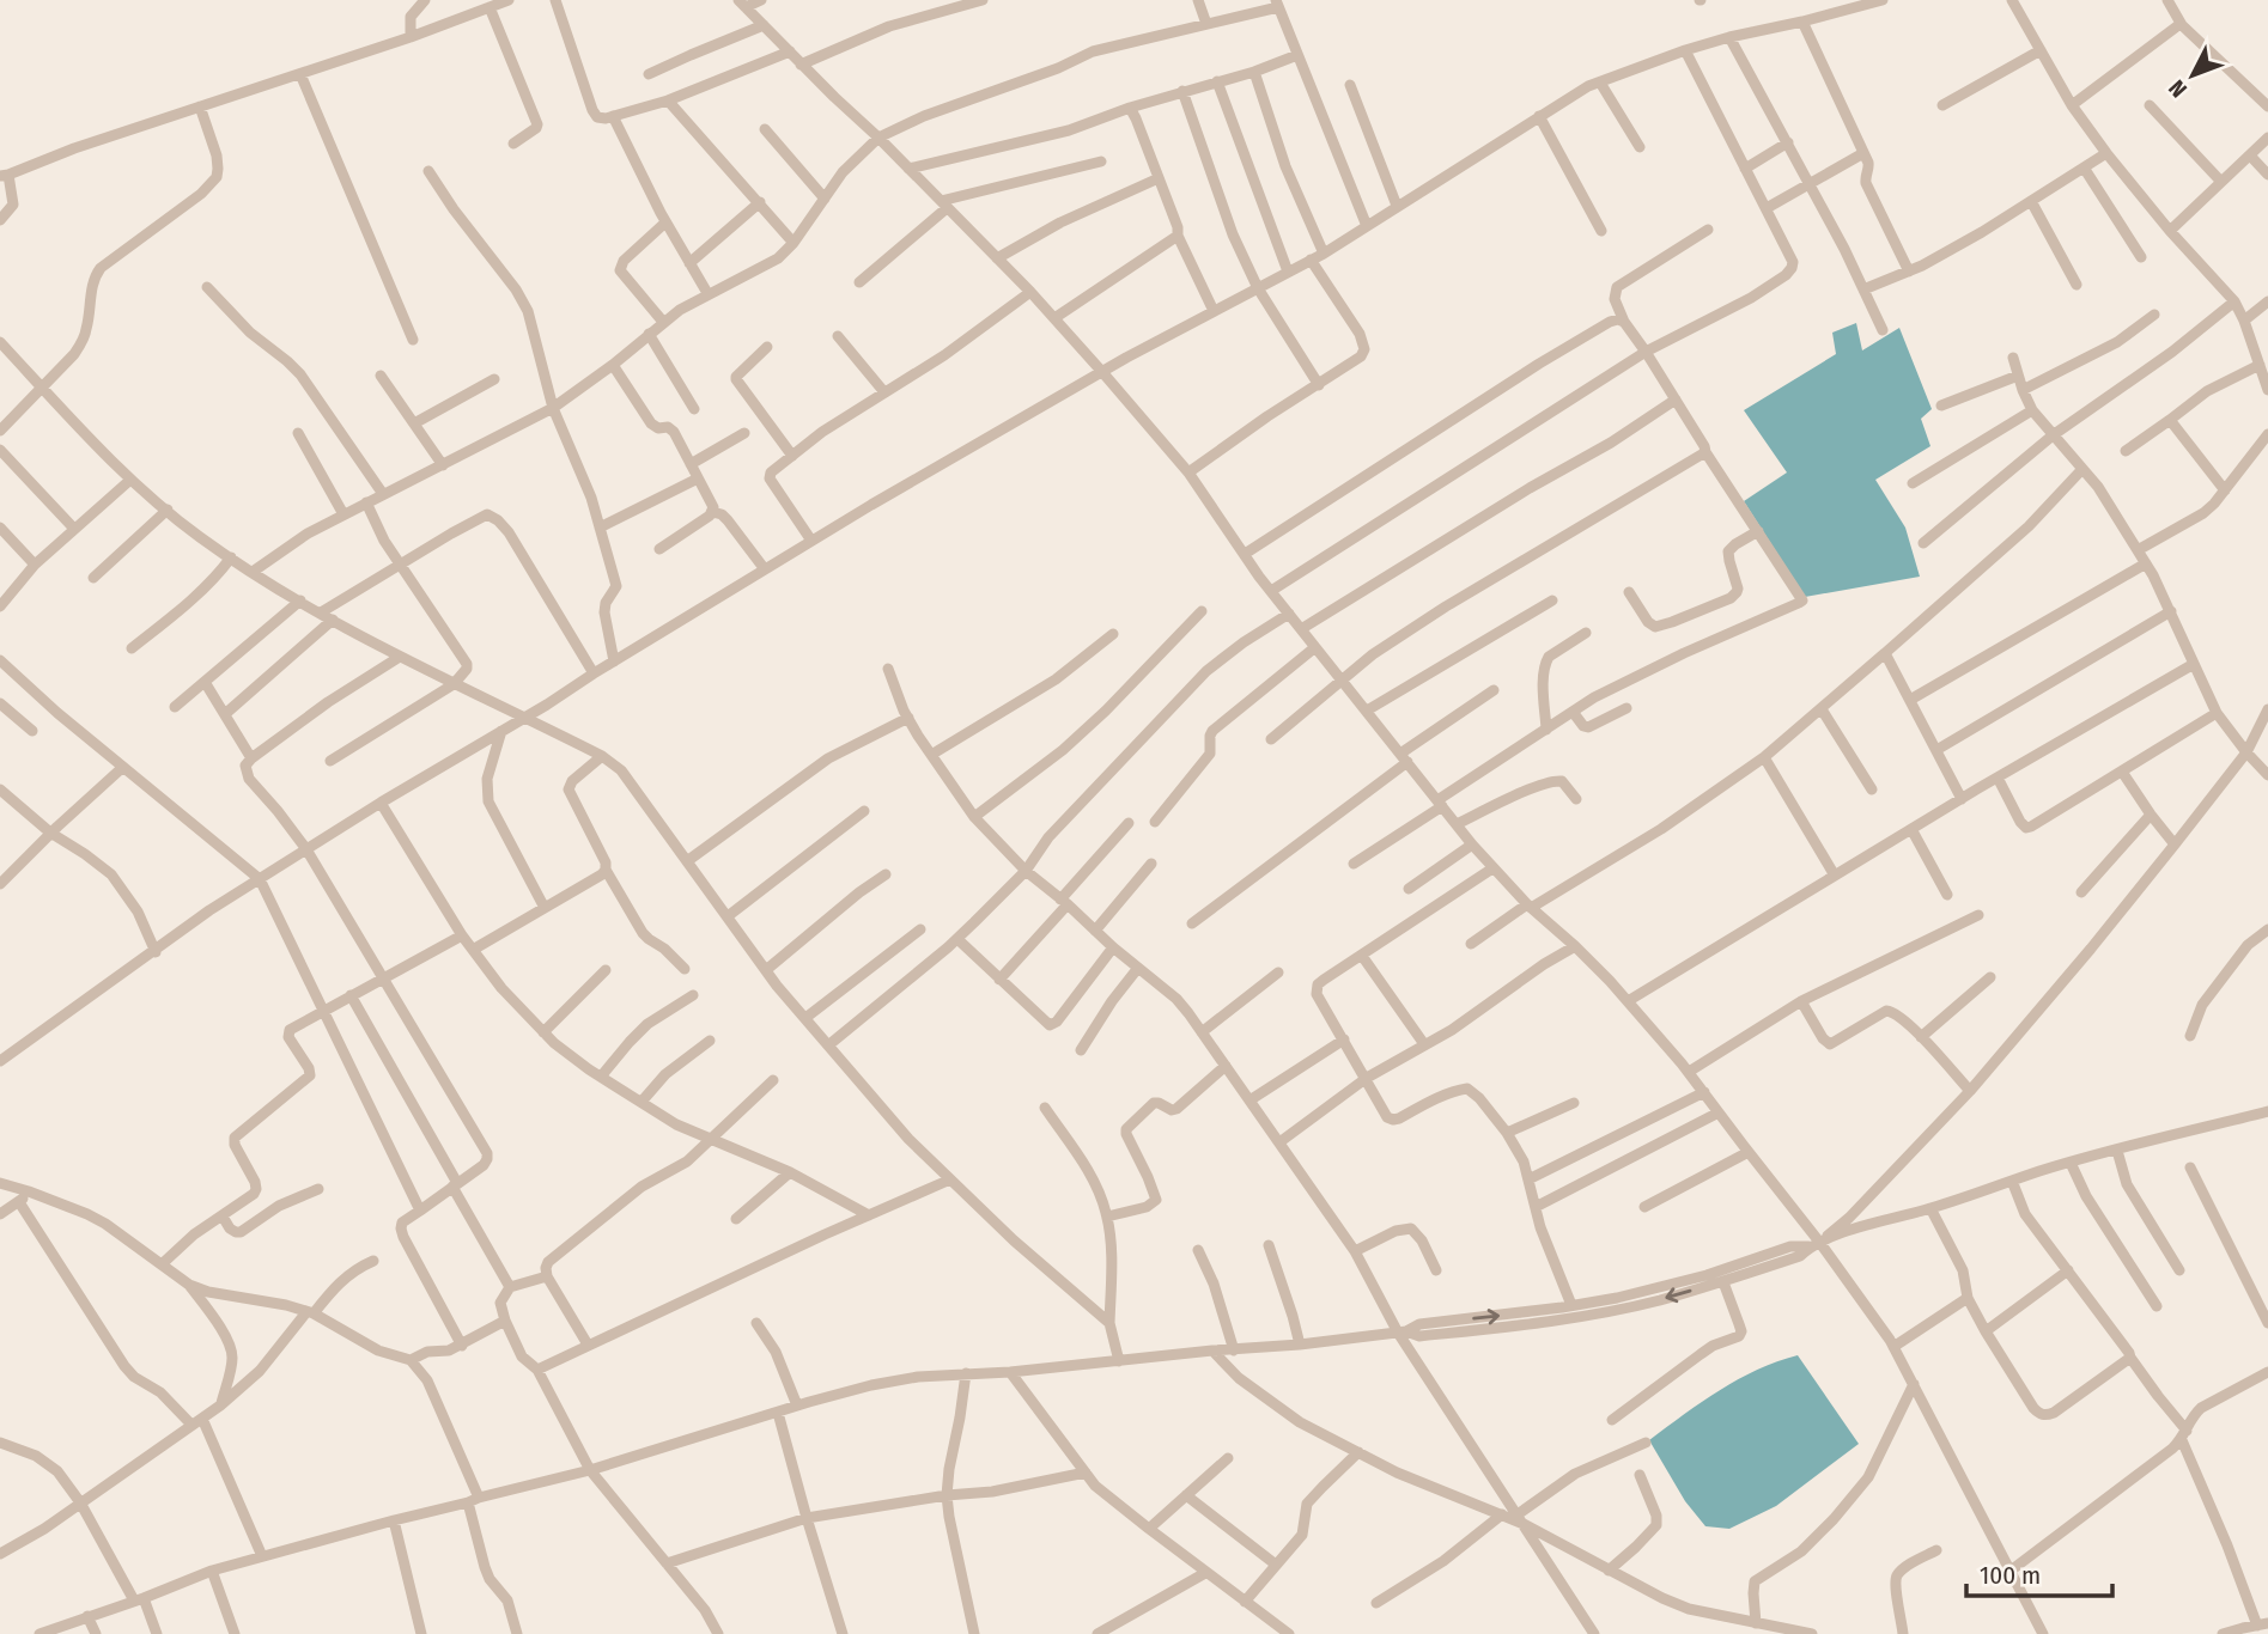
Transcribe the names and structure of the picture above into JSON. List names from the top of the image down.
{
  "scale_bar": "100 m",
  "north": "bottom left"
}
